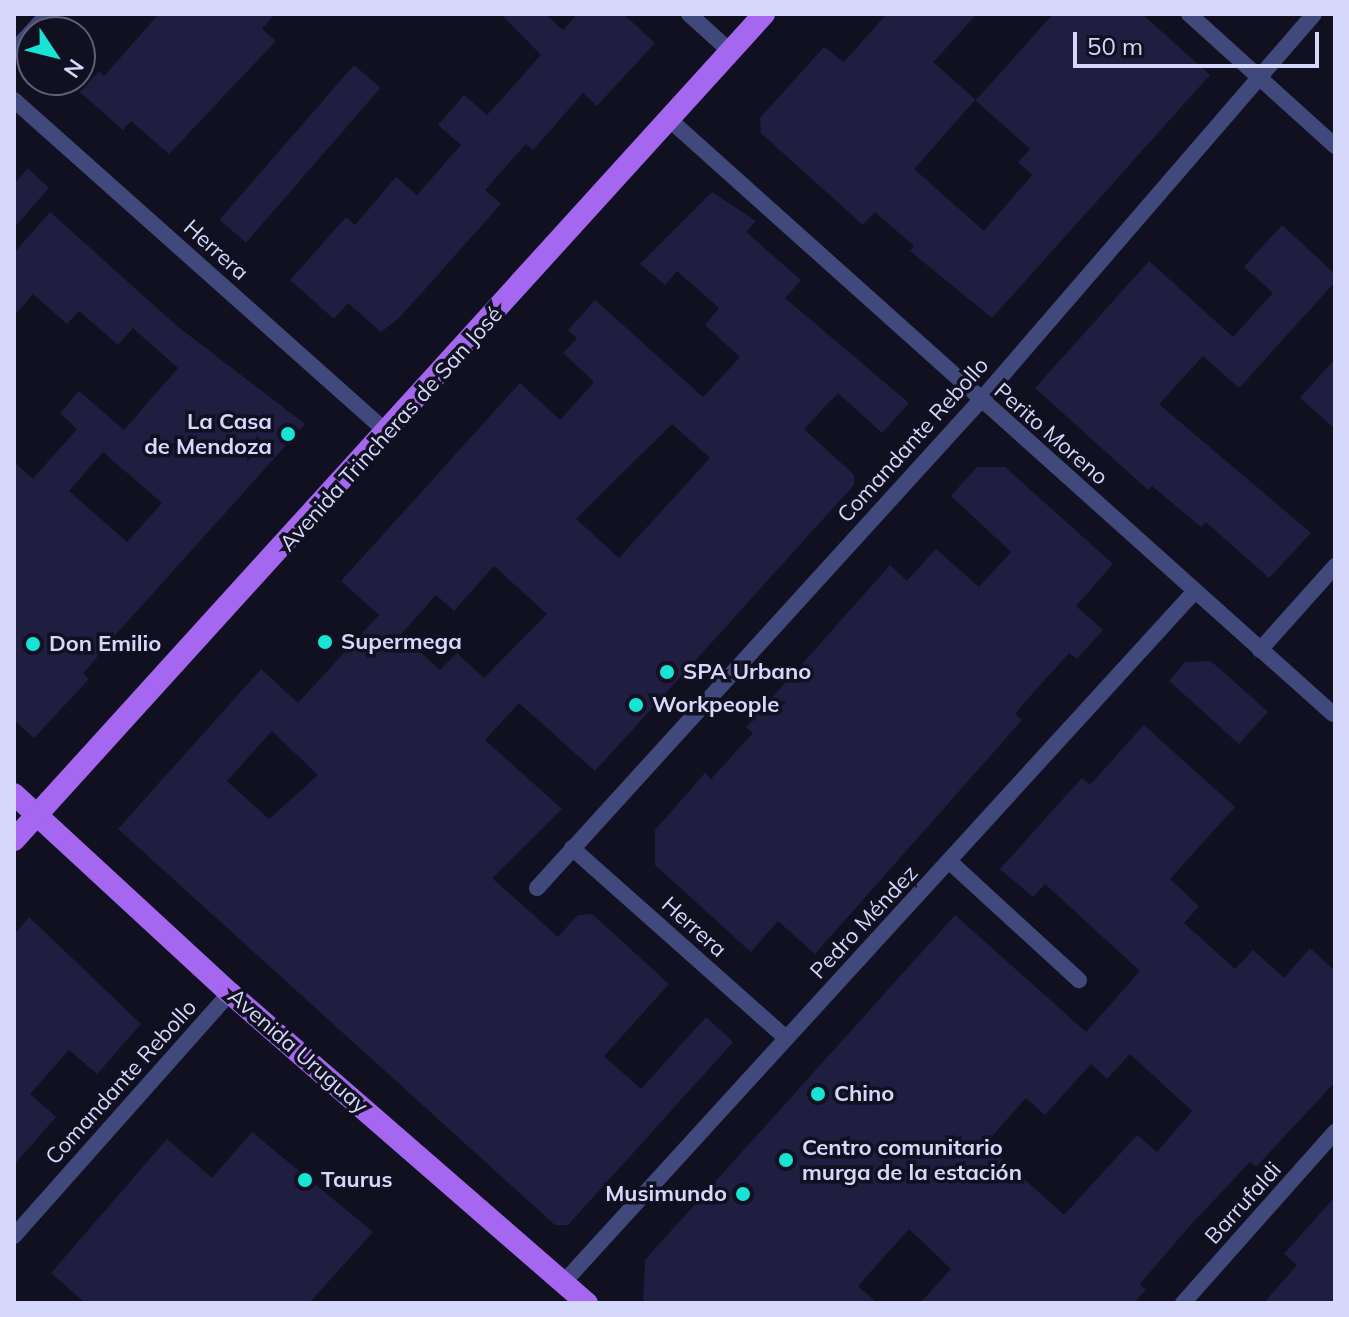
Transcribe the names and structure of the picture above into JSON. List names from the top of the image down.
{
  "streets": {
    "main road": ["Avenida Trincheras de San José", "Avenida Uruguay"],
    "street": [
      "Herrera",
      "Perito Moreno",
      "Comandante Rebollo",
      "Pedro Méndez",
      "Barrufaldi"
    ]
  },
  "crossings": [
    ["Herrera", "Avenida Trincheras de San José"],
    ["Herrera", "Comandante Rebollo"],
    ["Herrera", "Pedro Méndez"],
    ["Avenida Trincheras de San José", "Perito Moreno"],
    ["Avenida Trincheras de San José", "Avenida Uruguay"],
    ["Perito Moreno", "Comandante Rebollo"],
    ["Perito Moreno", "Pedro Méndez"],
    ["Comandante Rebollo", "Avenida Uruguay"],
    ["Pedro Méndez", "Avenida Uruguay"]
  ],
  "places": [
    "La Casa de Mendoza",
    "Supermega",
    "Don Emilio",
    "SPA Urbano",
    "Workpeople",
    "Chino",
    "Centro comunitario murga de la estación",
    "Taurus",
    "Musimundo"
  ],
  "scale_bar": "50 m",
  "north": "bottom right"
}
